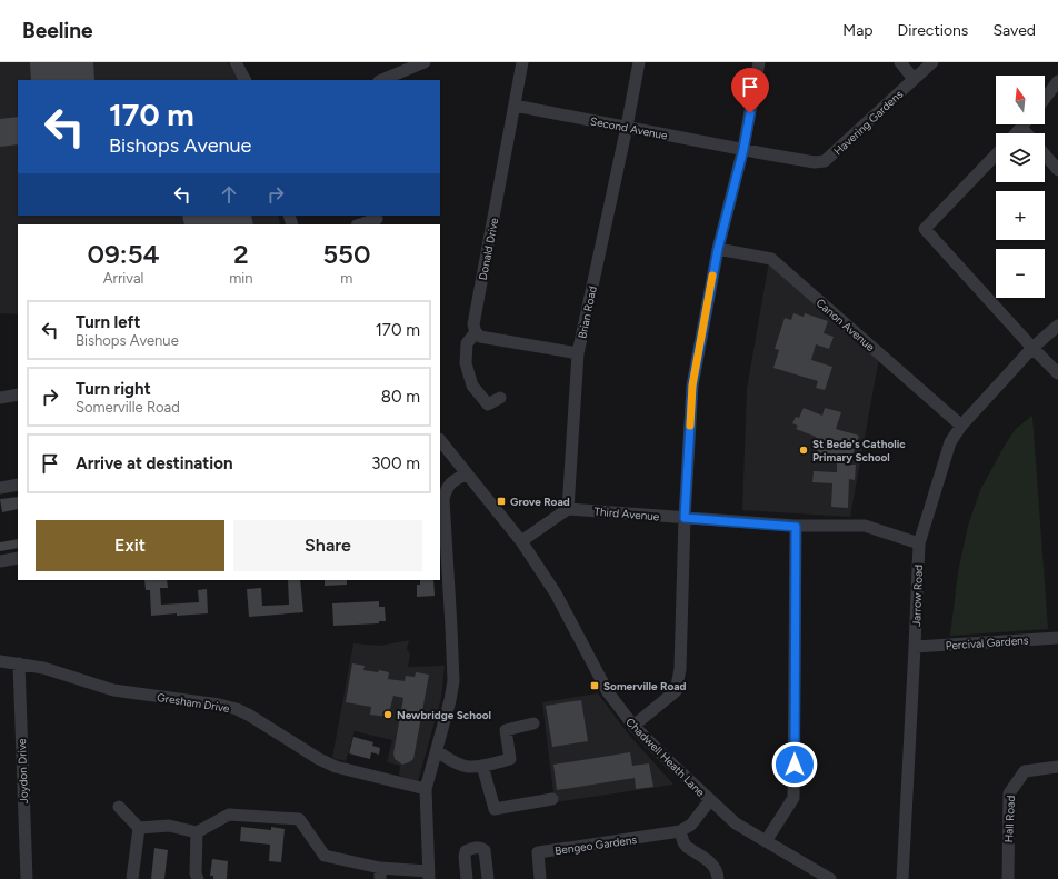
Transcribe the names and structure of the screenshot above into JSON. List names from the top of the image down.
{
  "streets": {
    "street": [
      "Havering Gardens",
      "Second Avenue",
      "Donald Drive",
      "Brian Road",
      "Canon Avenue",
      "Third Avenue",
      "Jarrow Road",
      "Percival Gardens",
      "Gresham Drive",
      "Chadwell Heath Lane",
      "Joydon Drive",
      "Hall Road",
      "Bengeo Gardens"
    ]
  },
  "crossings": [
    ["Havering Gardens", "Second Avenue"],
    ["Second Avenue", "Donald Drive"],
    ["Second Avenue", "Brian Road"],
    ["Brian Road", "Third Avenue"],
    ["Canon Avenue", "Jarrow Road"],
    ["Third Avenue", "Jarrow Road"],
    ["Jarrow Road", "Percival Gardens"],
    ["Gresham Drive", "Joydon Drive"]
  ],
  "places": {
    "other": ["St Bede's Catholic Primary School", "Newbridge School"],
    "transit": ["Grove Road", "Somerville Road"]
  },
  "north": "top",
  "page": {
    "header": "Beeline",
    "nav": ["Map", "Directions", "Saved"],
    "map_buttons": ["+", "−"],
    "turn": ["170 m", "Bishops Avenue"],
    "eta": [
      "09:54",
      "Arrival",
      "2",
      "min",
      "550",
      "m"
    ],
    "list": [
      {
        "name": "Turn left",
        "note": "Bishops Avenue",
        "value": "170 m"
      },
      {
        "name": "Turn right",
        "note": "Somerville Road",
        "value": "80 m"
      },
      {
        "name": "Arrive at destination",
        "value": "300 m"
      }
    ],
    "buttons": ["Exit", "Share"]
  }
}
